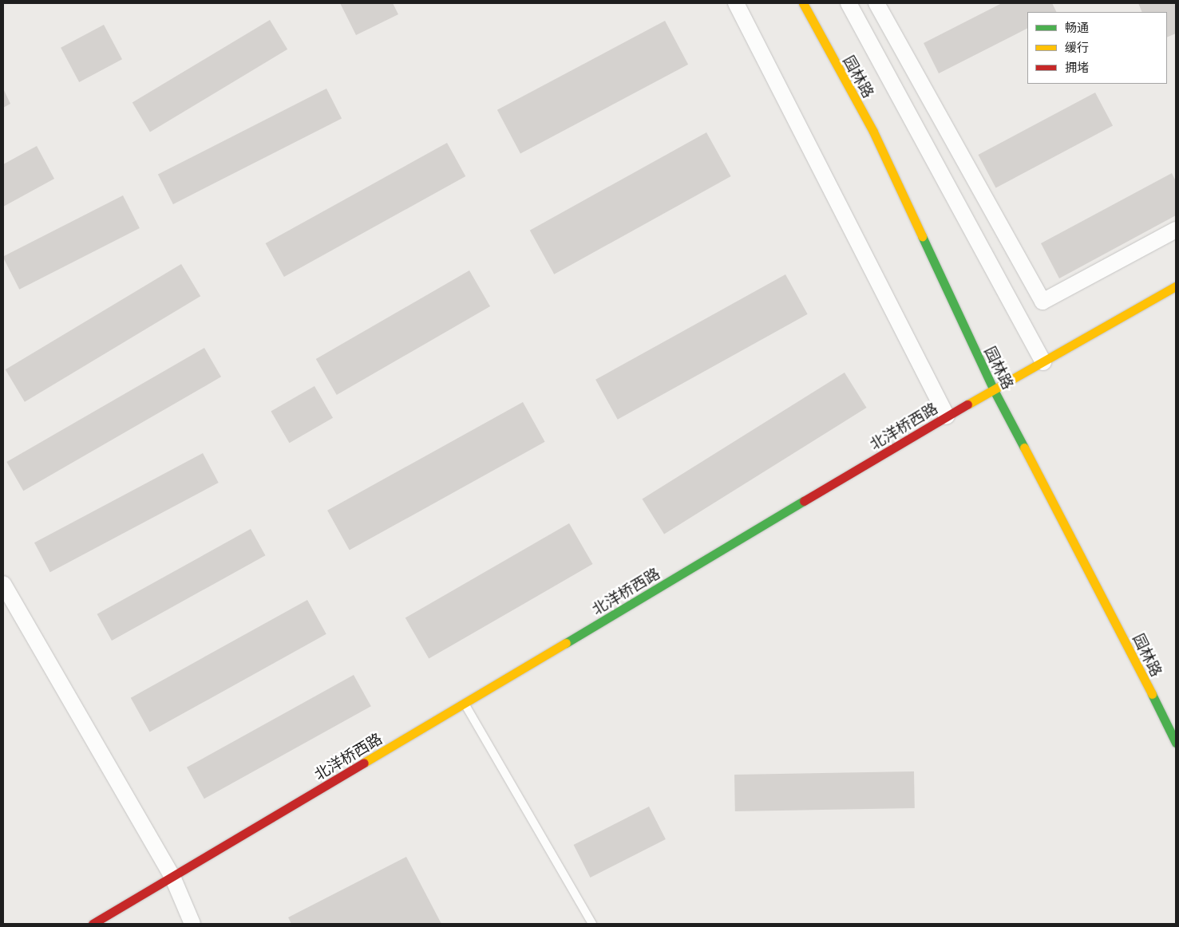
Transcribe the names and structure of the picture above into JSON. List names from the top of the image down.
{
  "streets": {
    "main road": ["园林路", "北洋桥西路"]
  },
  "crossings": [
    ["园林路", "北洋桥西路"]
  ],
  "legend": ["畅通", "缓行", "拥堵"]
}
